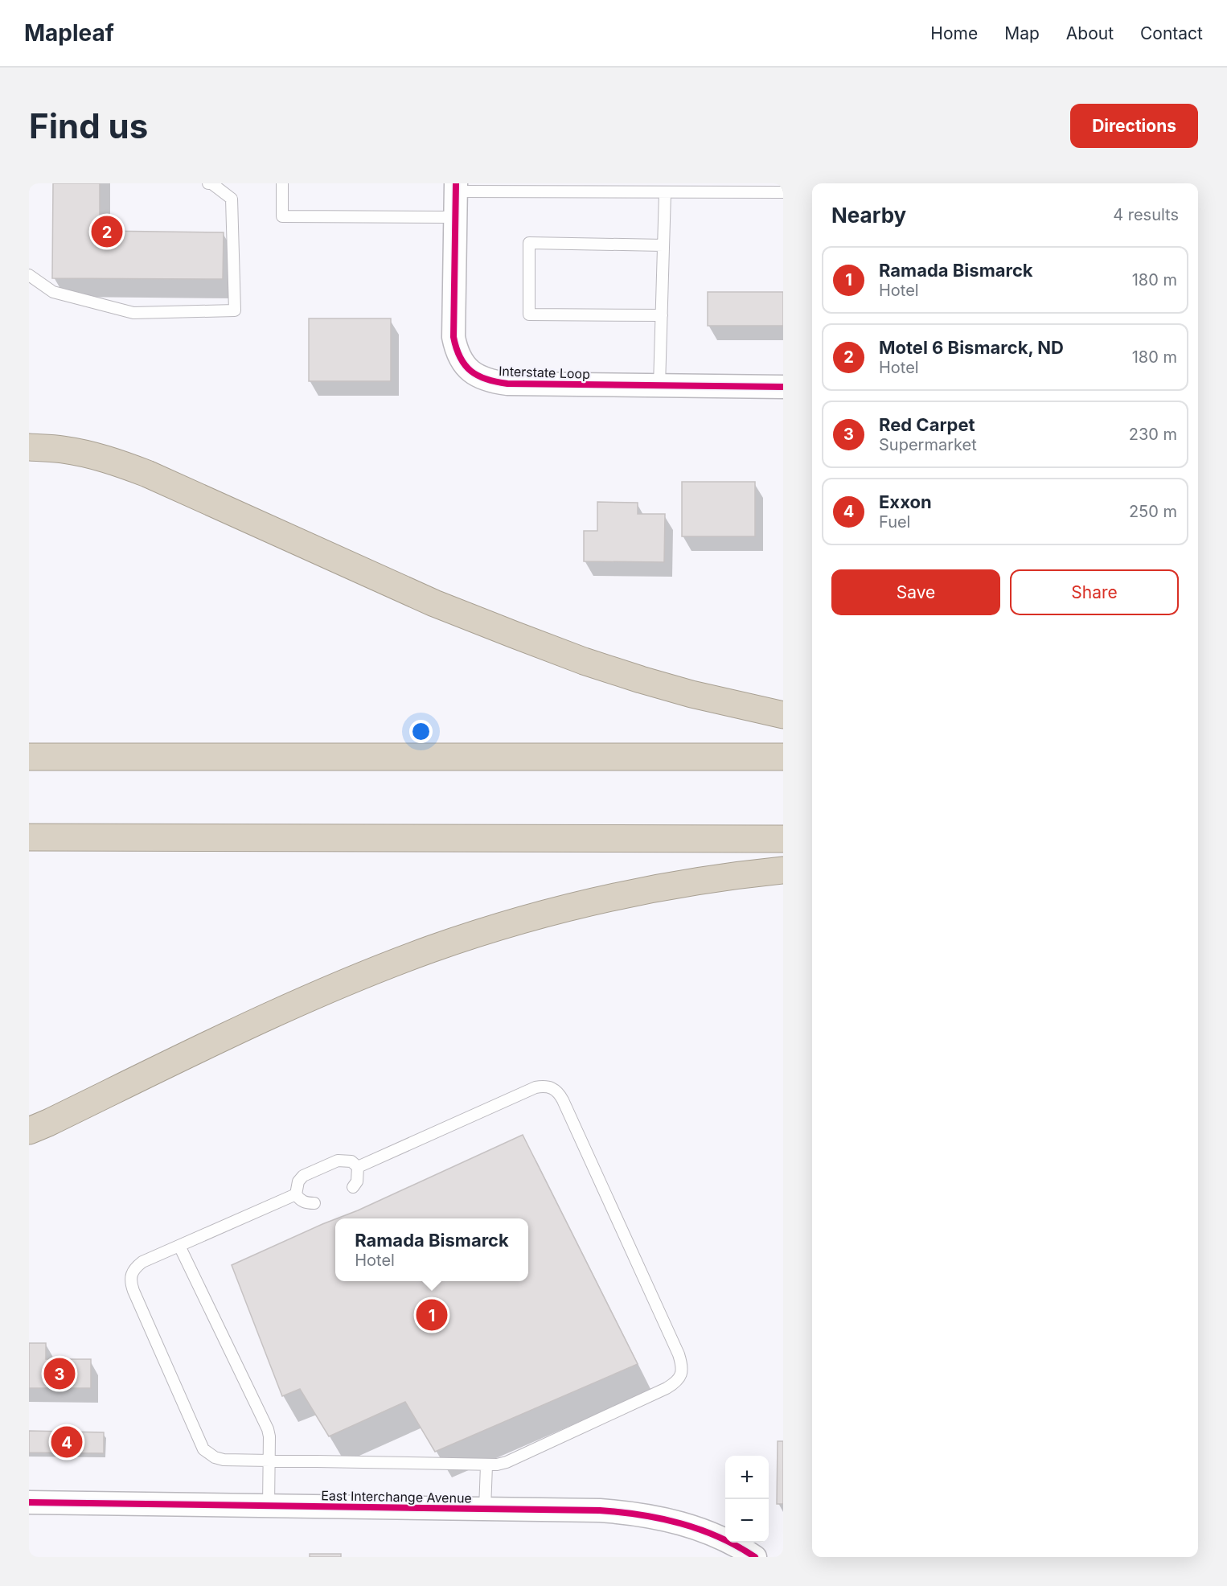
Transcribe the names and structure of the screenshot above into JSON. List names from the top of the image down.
{
  "streets": {
    "street": ["Interstate Loop", "East Interchange Avenue"]
  },
  "page": {
    "header": "Mapleaf",
    "nav": [
      "Home",
      "Map",
      "About",
      "Contact"
    ],
    "buttons": [
      "Directions",
      ["Save", "Share"]
    ],
    "title": "Find us",
    "heading": ["Nearby", "4 results"],
    "pins": [
      "2",
      "1",
      "3",
      "4"
    ],
    "list": [
      {
        "mark": "1",
        "name": "Ramada Bismarck",
        "note": "Hotel",
        "value": "180 m"
      },
      {
        "mark": "2",
        "name": "Motel 6 Bismarck, ND",
        "note": "Hotel",
        "value": "180 m"
      },
      {
        "mark": "3",
        "name": "Red Carpet",
        "note": "Supermarket",
        "value": "230 m"
      },
      {
        "mark": "4",
        "name": "Exxon",
        "note": "Fuel",
        "value": "250 m"
      }
    ],
    "popup": ["Ramada Bismarck", "Hotel"],
    "map_buttons": ["+", "−"]
  }
}
